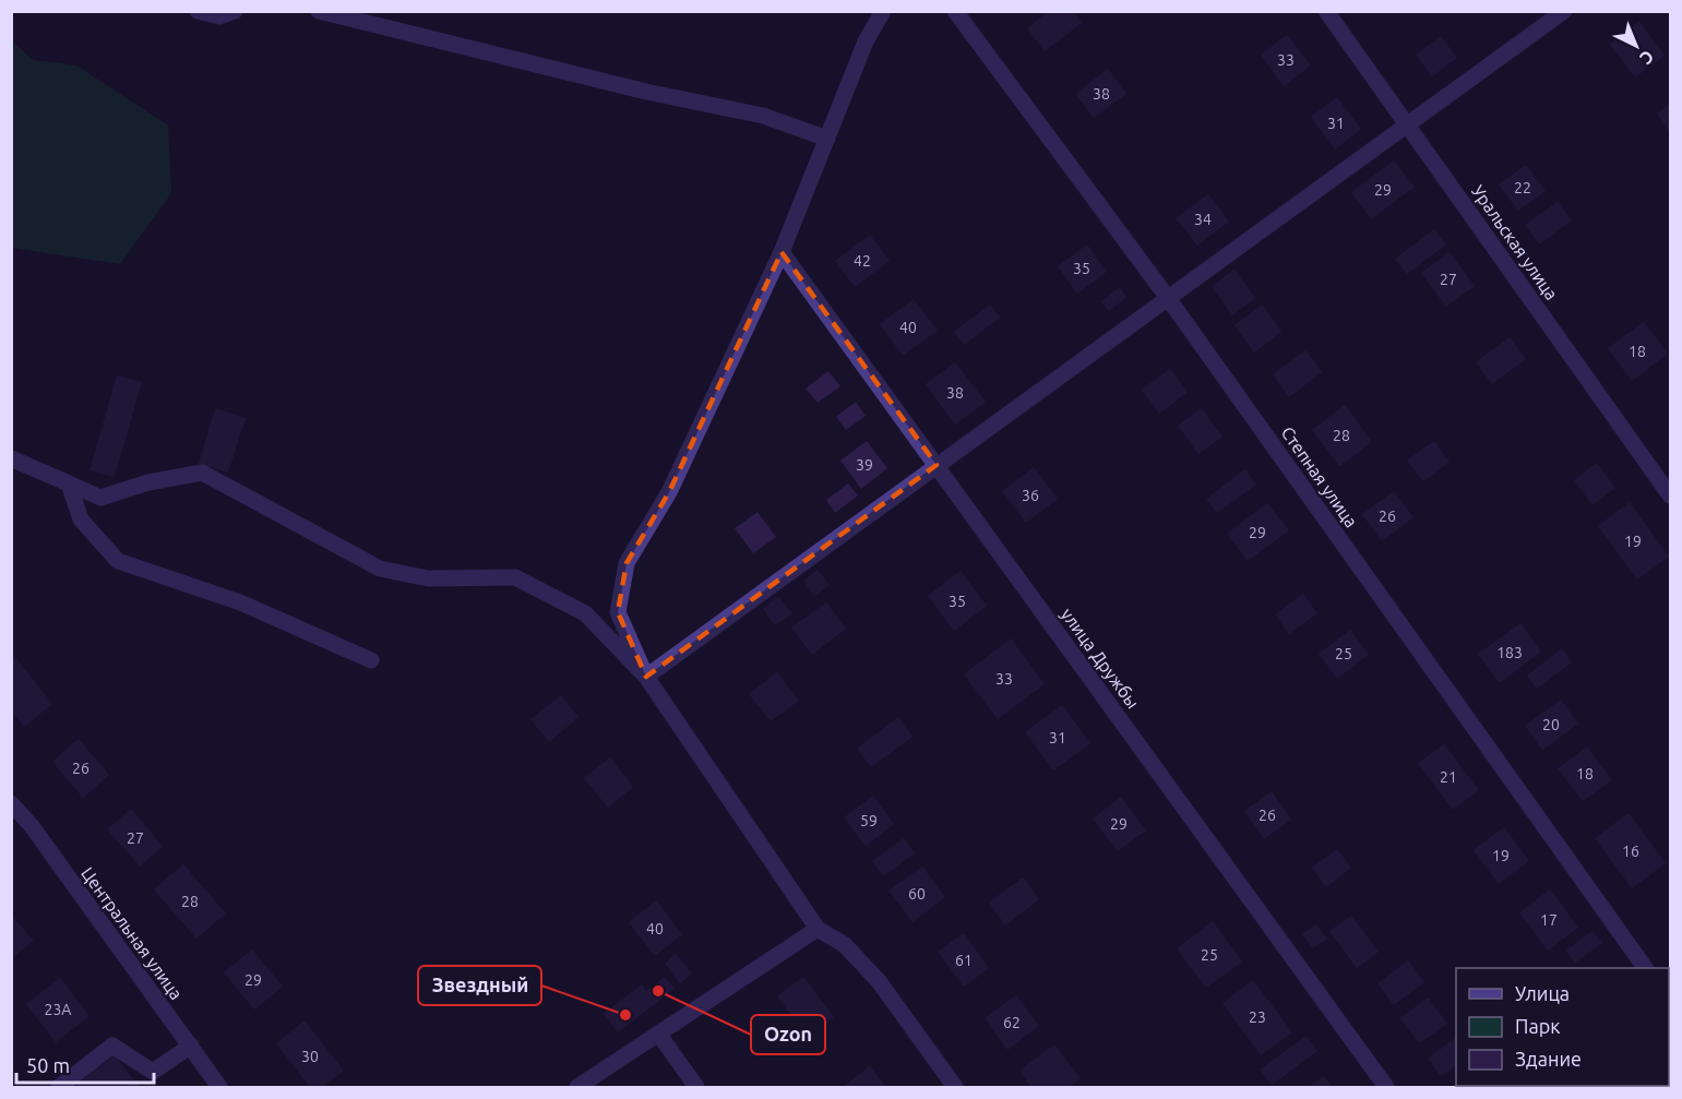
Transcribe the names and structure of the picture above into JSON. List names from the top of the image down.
{
  "streets": {
    "street": [
      "Уральская улица",
      "Степная улица",
      "улица Дружбы",
      "Центральная улица"
    ]
  },
  "places": ["Ozon", "Звездный"],
  "house_numbers": [
    "33",
    "38",
    "31",
    "22",
    "29",
    "34",
    "42",
    "35",
    "27",
    "40",
    "18",
    "38",
    "28",
    "39",
    "36",
    "26",
    "29",
    "19",
    "35",
    "183",
    "25",
    "33",
    "20",
    "31",
    "26",
    "18",
    "21",
    "26",
    "59",
    "29",
    "27",
    "16",
    "19",
    "60",
    "28",
    "17",
    "40",
    "25",
    "61",
    "29",
    "23А",
    "23",
    "62",
    "30"
  ],
  "legend": ["Улица", "Парк", "Здание"],
  "scale_bar": "50 m",
  "north": "bottom right"
}
